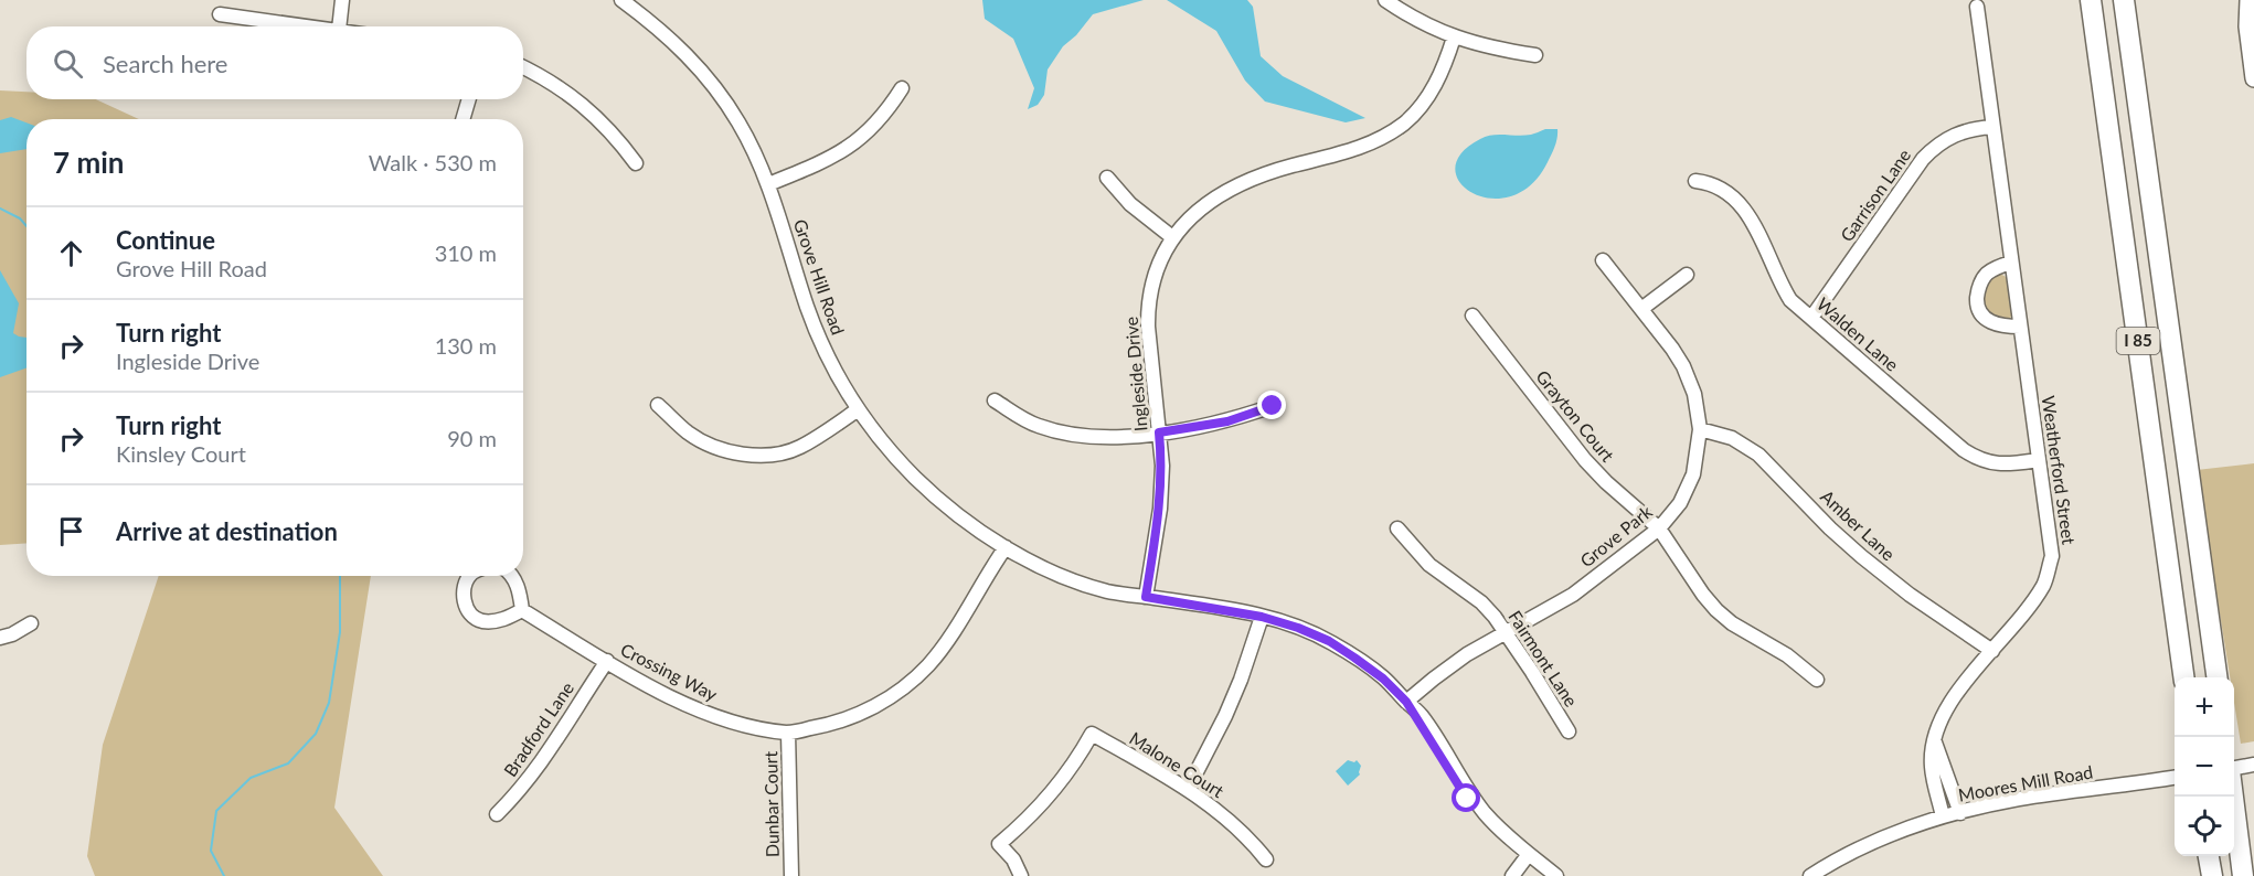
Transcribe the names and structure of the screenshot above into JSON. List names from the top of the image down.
{
  "streets": {
    "highway": ["I 85"],
    "street": [
      "Garrison Lane",
      "Grove Hill Road",
      "Walden Lane",
      "Ingleside Drive",
      "Grayton Court",
      "Weatherford Street",
      "Amber Lane",
      "Grove Park",
      "Fairmont Lane",
      "Crossing Way",
      "Bradford Lane",
      "Malone Court",
      "Moores Mill Road",
      "Dunbar Court"
    ]
  },
  "crossings": [
    ["Garrison Lane", "Walden Lane"],
    ["Garrison Lane", "Weatherford Street"],
    ["Grove Hill Road", "Ingleside Drive"],
    ["Grove Hill Road", "Grove Park"],
    ["Grove Hill Road", "Crossing Way"],
    ["Walden Lane", "Weatherford Street"],
    ["Grayton Court", "Grove Park"],
    ["Weatherford Street", "Amber Lane"],
    ["Weatherford Street", "Moores Mill Road"],
    ["Amber Lane", "Grove Park"],
    ["Grove Park", "Fairmont Lane"],
    ["Crossing Way", "Bradford Lane"],
    ["Crossing Way", "Dunbar Court"]
  ],
  "page": {
    "search": "Search here",
    "heading": ["7 min", "Walk · 530 m"],
    "list": [
      ["Continue", "Grove Hill Road", "310 m"],
      ["Turn right", "Ingleside Drive", "130 m"],
      ["Turn right", "Kinsley Court", "90 m"],
      "Arrive at destination"
    ],
    "map_buttons": ["+", "−"]
  }
}
